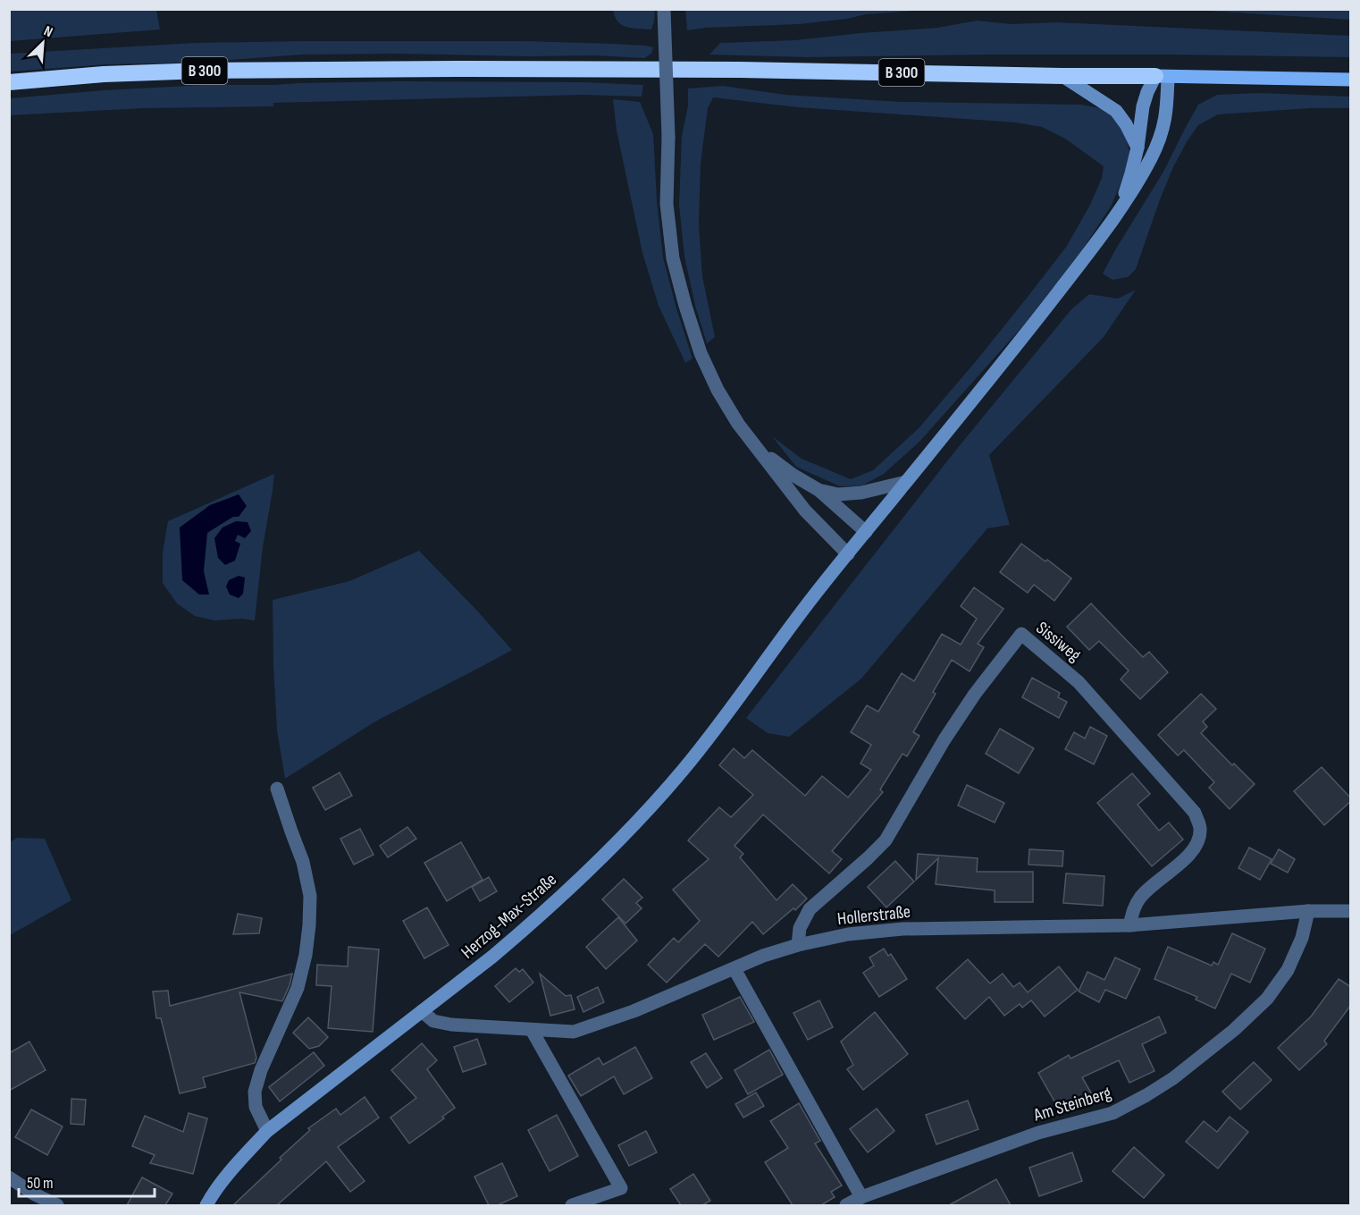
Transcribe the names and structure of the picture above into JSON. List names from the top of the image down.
{
  "streets": {
    "highway": ["B 300"],
    "main road": ["Herzog-Max-Straße"],
    "street": ["Sissiweg", "Hollerstraße", "Am Steinberg"]
  },
  "crossings": [
    ["Sissiweg", "Hollerstraße"],
    ["Hollerstraße", "Herzog-Max-Straße"],
    ["Hollerstraße", "Am Steinberg"]
  ],
  "scale_bar": "50 m",
  "north": "top right"
}
